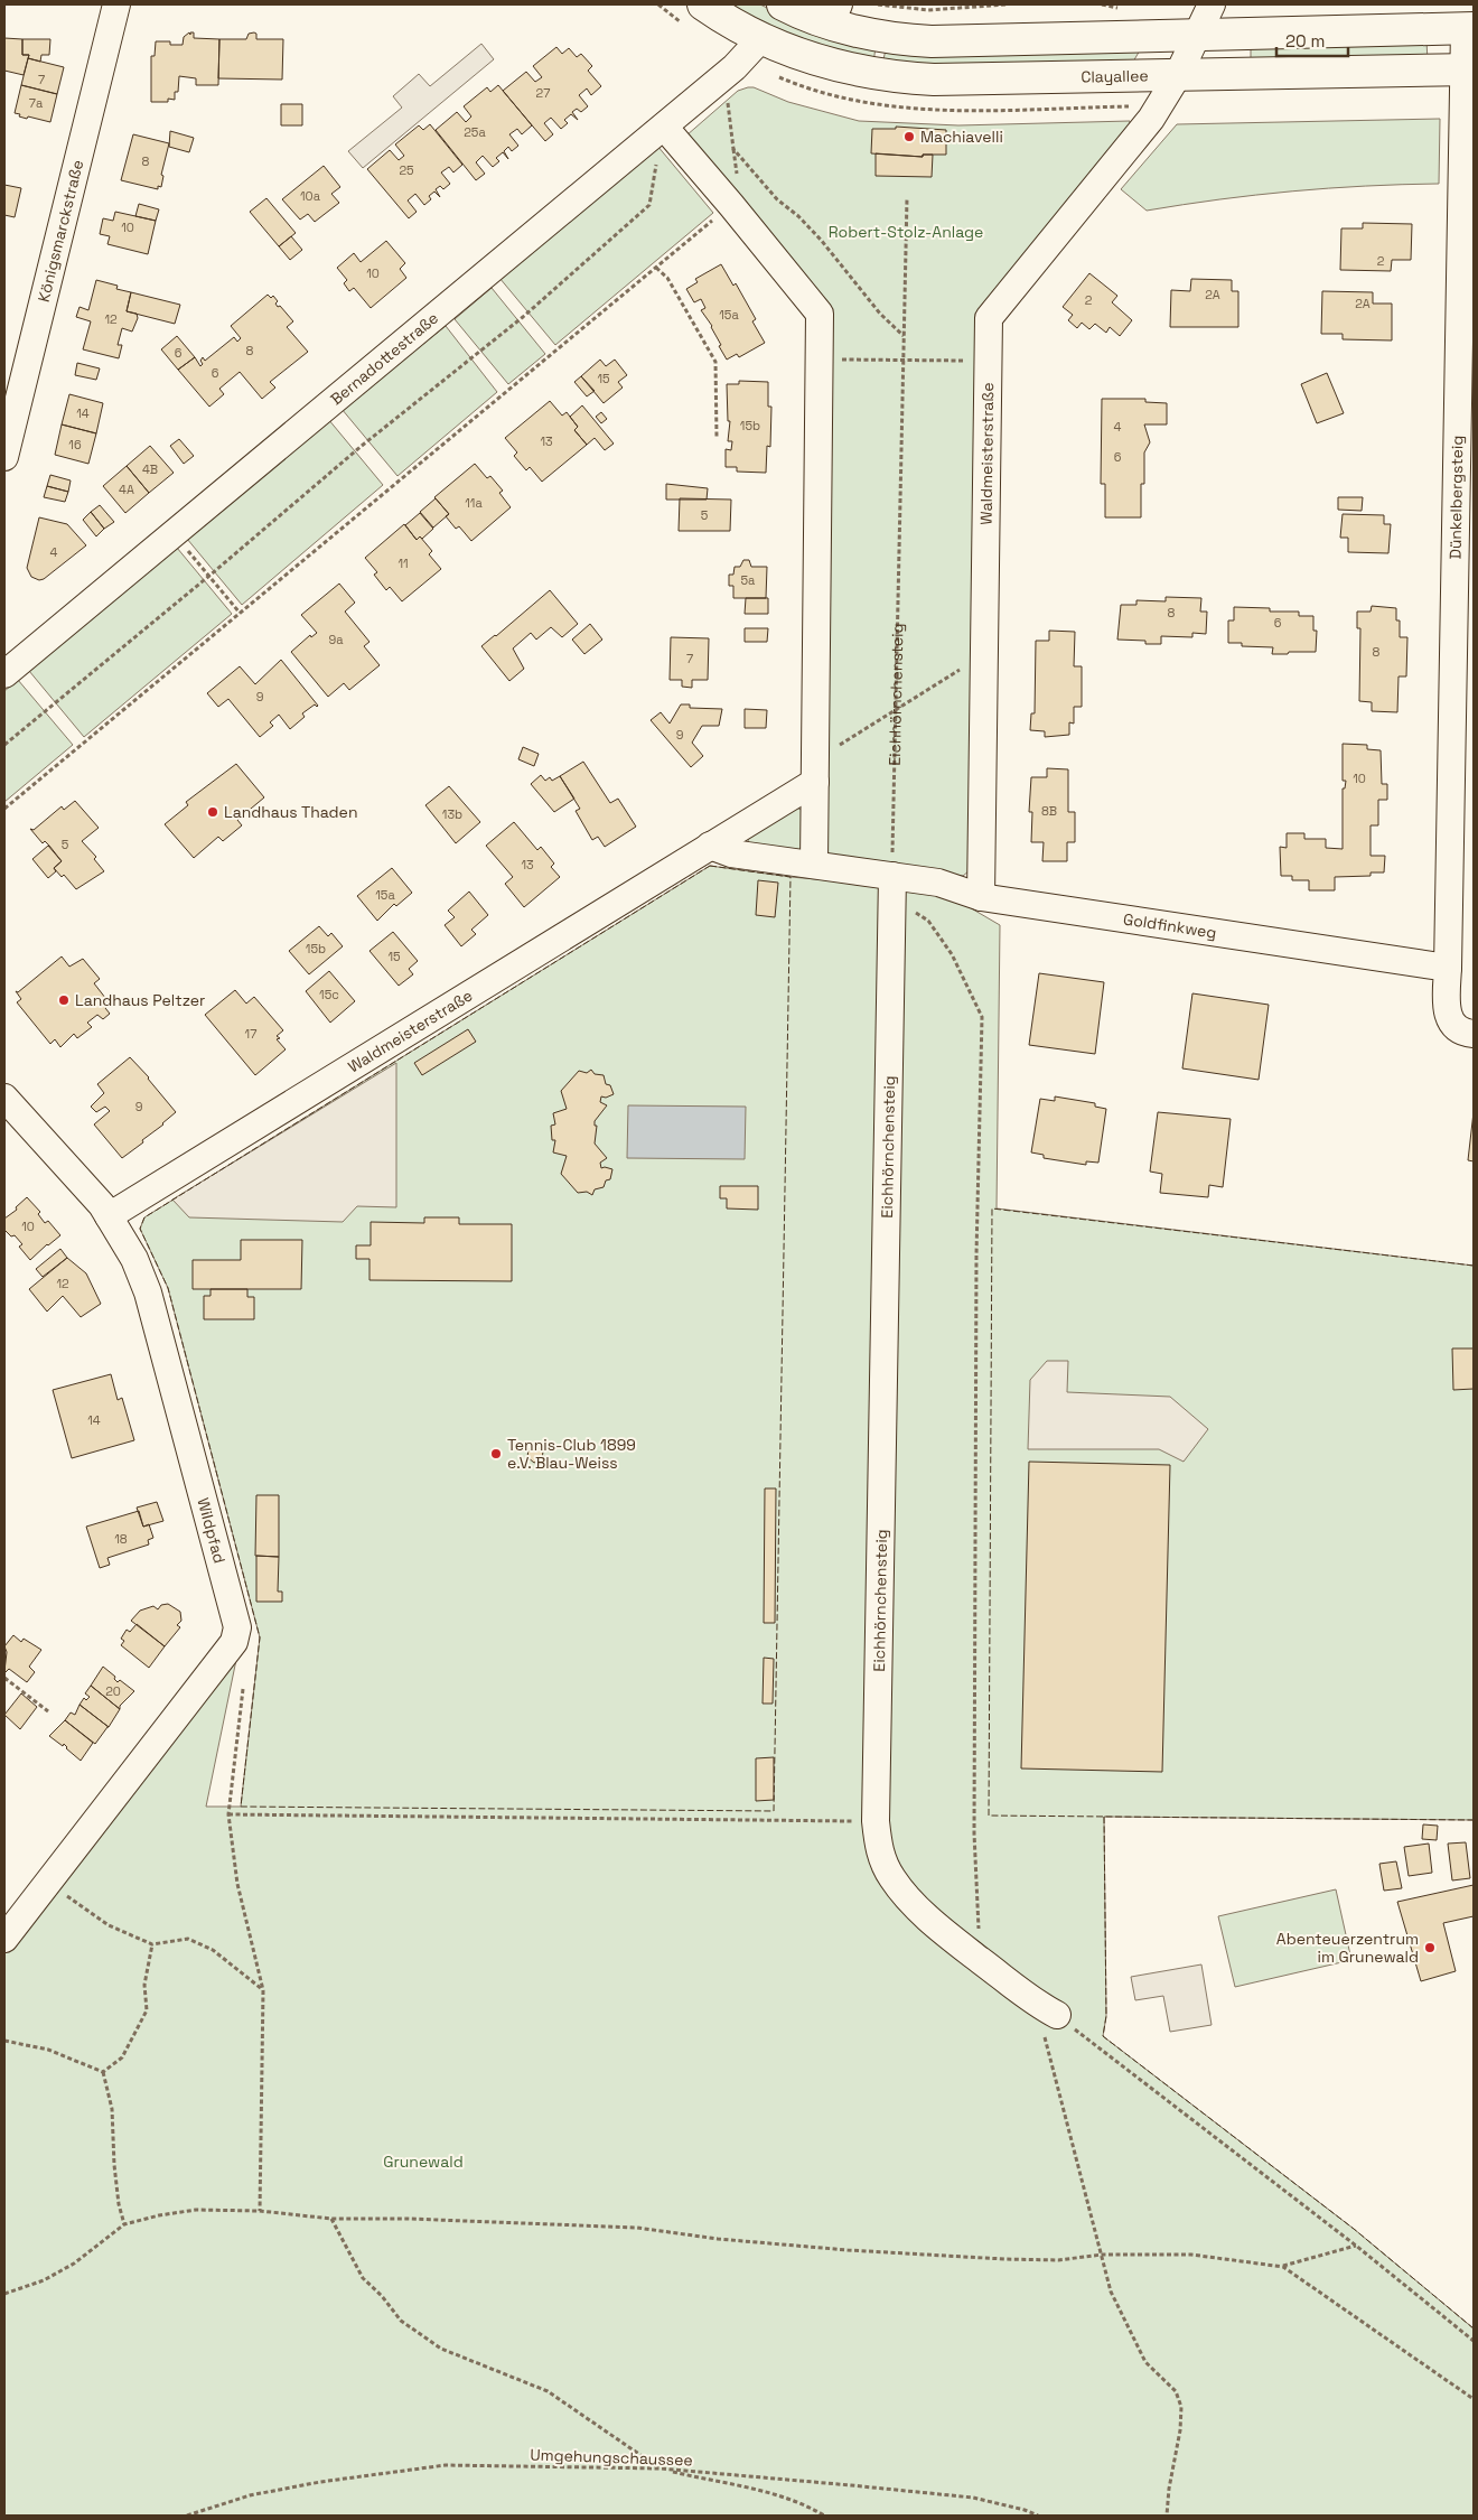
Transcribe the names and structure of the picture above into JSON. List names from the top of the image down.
{
  "streets": {
    "main road": ["Clayallee"],
    "street": [
      "Königsmarckstraße",
      "Bernadottestraße",
      "Waldmeisterstraße",
      "Dünkelbergsteig",
      "Eichhörnchensteig",
      "Goldfinkweg",
      "Wildpfad"
    ],
    "path": ["Umgehungschaussee"]
  },
  "crossings": [
    ["Clayallee", "Bernadottestraße"],
    ["Clayallee", "Waldmeisterstraße"],
    ["Clayallee", "Dünkelbergsteig"],
    ["Waldmeisterstraße", "Goldfinkweg"],
    ["Waldmeisterstraße", "Wildpfad"],
    ["Dünkelbergsteig", "Goldfinkweg"],
    ["Eichhörnchensteig", "Goldfinkweg"]
  ],
  "parks": ["Robert-Stolz-Anlage", "Grunewald"],
  "places": [
    "Machiavelli",
    "Landhaus Thaden",
    "Landhaus Peltzer",
    "Tennis-Club 1899 e.V. Blau-Weiss",
    "Abenteuerzentrum im Grunewald"
  ],
  "house_numbers": [
    "7",
    "27",
    "7a",
    "25a",
    "8",
    "25",
    "10a",
    "10",
    "2",
    "10",
    "2A",
    "2",
    "2A",
    "15a",
    "12",
    "8",
    "6",
    "6",
    "15",
    "14",
    "15b",
    "4",
    "13",
    "16",
    "6",
    "4B",
    "4A",
    "11a",
    "5",
    "4",
    "11",
    "5a",
    "8",
    "6",
    "9a",
    "8",
    "7",
    "9",
    "9",
    "10",
    "8B",
    "13b",
    "5",
    "13",
    "15a",
    "15b",
    "15",
    "15c",
    "17",
    "9",
    "10",
    "12",
    "14",
    "18",
    "20"
  ],
  "scale_bar": "20 m"
}
